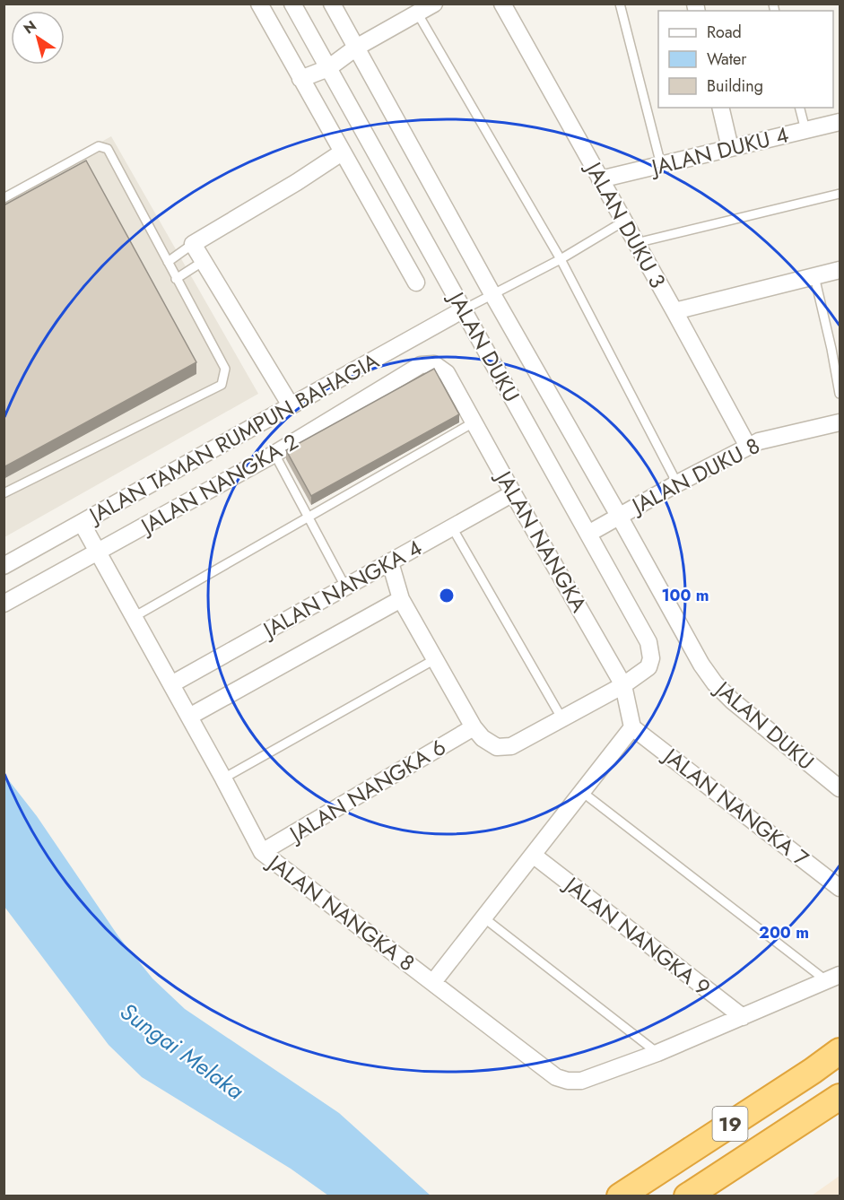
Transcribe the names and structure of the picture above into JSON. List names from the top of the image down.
{
  "streets": {
    "highway": ["19"],
    "street": [
      "JALAN DUKU 4",
      "JALAN DUKU 3",
      "JALAN DUKU",
      "JALAN TAMAN RUMPUN BAHAGIA",
      "JALAN DUKU 8",
      "JALAN NANGKA 2",
      "JALAN NANGKA",
      "JALAN NANGKA 4",
      "JALAN NANGKA 6",
      "JALAN NANGKA 7",
      "JALAN NANGKA 8",
      "JALAN NANGKA 9"
    ]
  },
  "crossings": [
    ["JALAN DUKU 4", "JALAN DUKU 3"],
    ["JALAN DUKU 3", "JALAN DUKU 8"],
    ["JALAN DUKU", "JALAN TAMAN RUMPUN BAHAGIA"],
    ["JALAN DUKU", "JALAN DUKU 8"],
    ["JALAN DUKU", "JALAN NANGKA"],
    ["JALAN TAMAN RUMPUN BAHAGIA", "JALAN NANGKA 8"],
    ["JALAN NANGKA 2", "JALAN NANGKA"],
    ["JALAN NANGKA 2", "JALAN NANGKA 8"],
    ["JALAN NANGKA", "JALAN NANGKA 4"],
    ["JALAN NANGKA", "JALAN NANGKA 7"],
    ["JALAN NANGKA 4", "JALAN NANGKA 8"],
    ["JALAN NANGKA 6", "JALAN NANGKA 8"]
  ],
  "water": ["Sungai Melaka"],
  "legend": ["Road", "Water", "Building"],
  "north": "top left",
  "rings": ["100 m", "200 m"]
}
